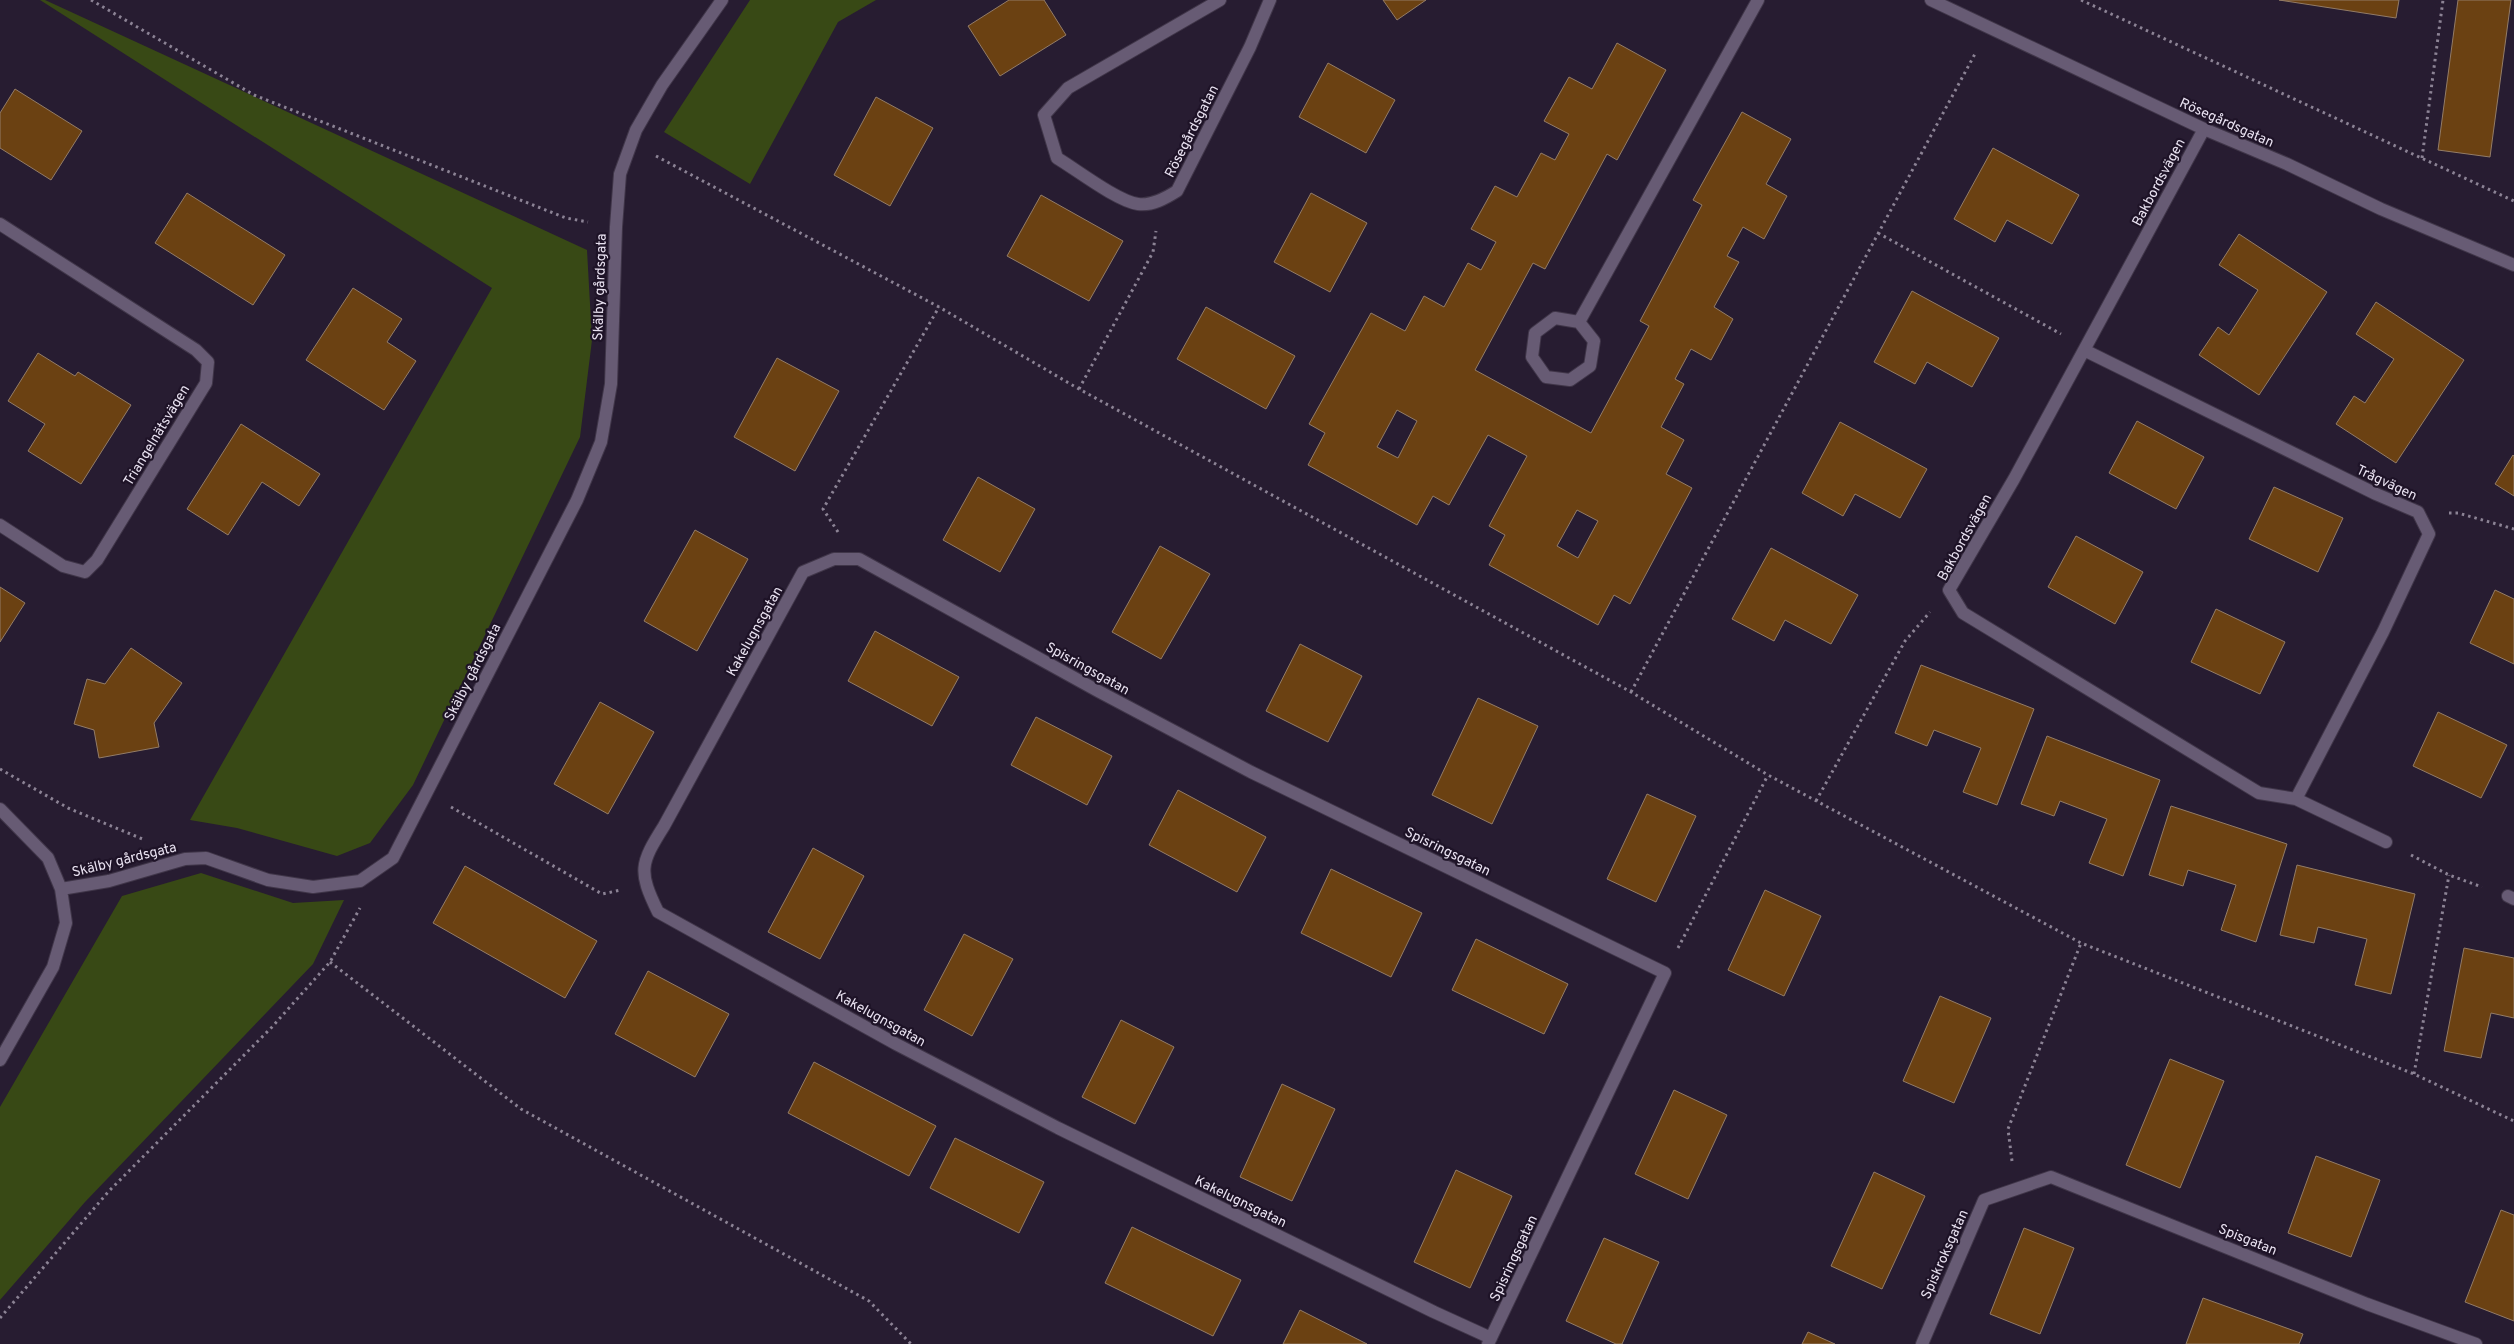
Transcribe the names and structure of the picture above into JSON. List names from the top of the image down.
{
  "streets": {
    "street": [
      "Rösegårdsgatan",
      "Bakbordsvägen",
      "Skälby gårdsgata",
      "Triangelnätsvägen",
      "Trågvägen",
      "Kakelugnsgatan",
      "Spisringsgatan",
      "Spisgatan",
      "Spiskroksgatan"
    ]
  },
  "crossings": [
    ["Rösegårdsgatan", "Bakbordsvägen"],
    ["Bakbordsvägen", "Trågvägen"],
    ["Kakelugnsgatan", "Spisringsgatan"],
    ["Spisgatan", "Spiskroksgatan"]
  ]
}
